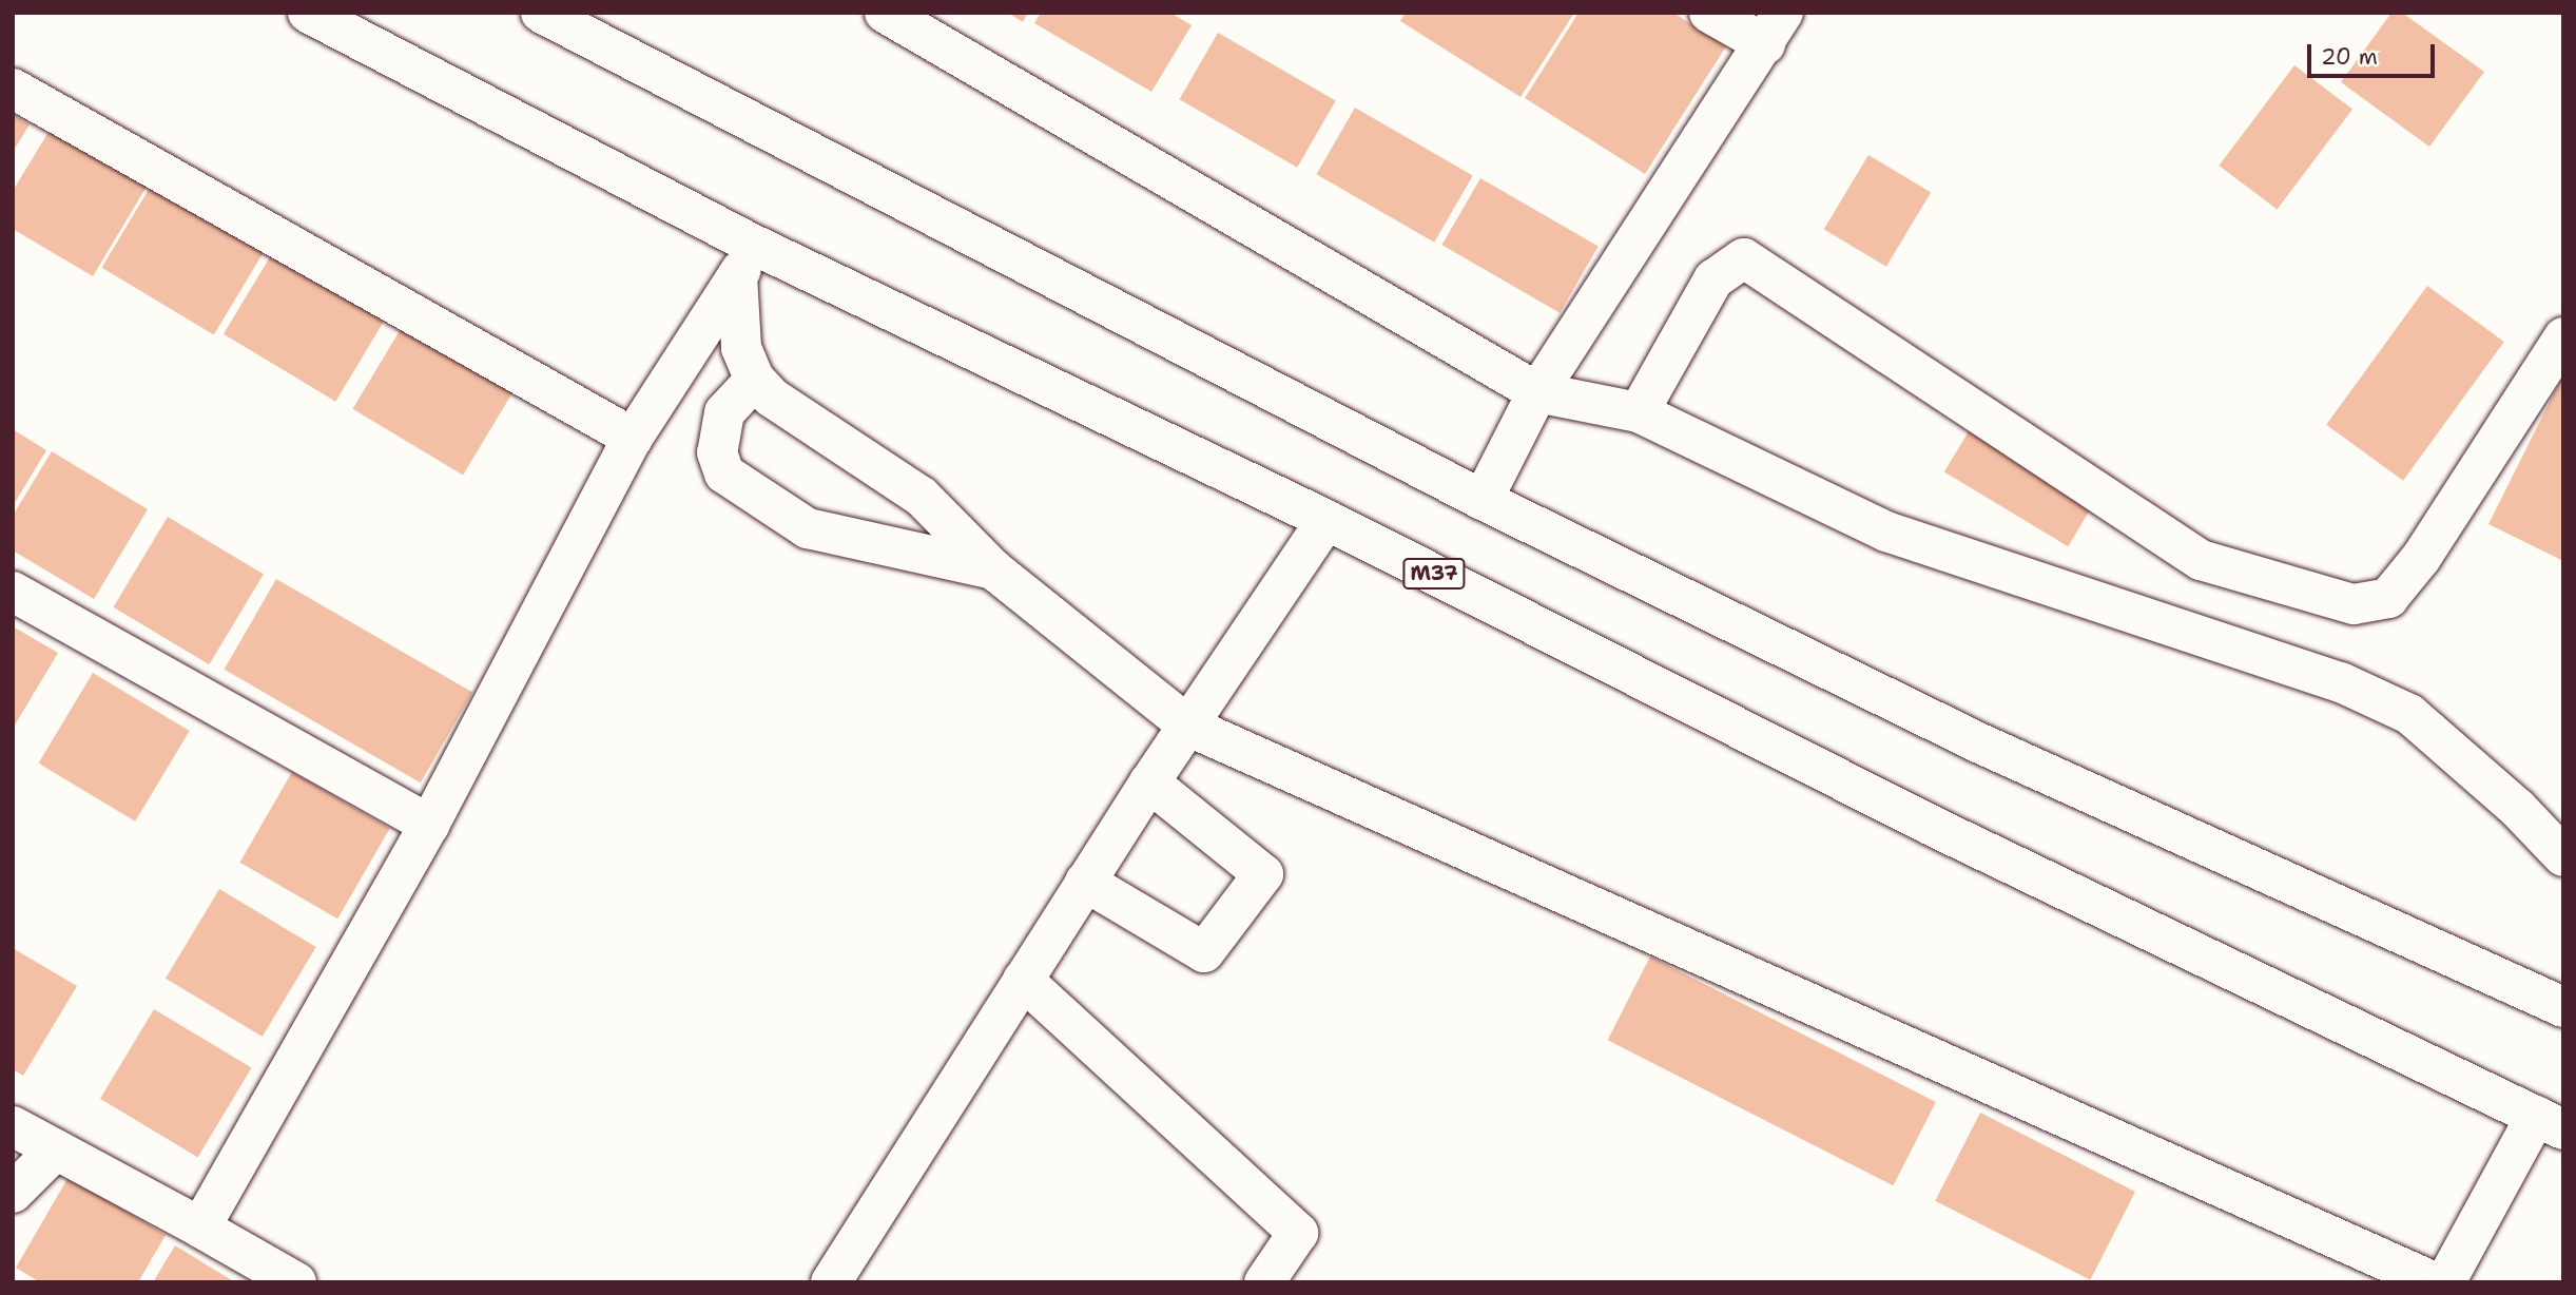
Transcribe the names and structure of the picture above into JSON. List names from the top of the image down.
{
  "streets": {
    "main road": ["M37"]
  },
  "scale_bar": "20 m"
}
